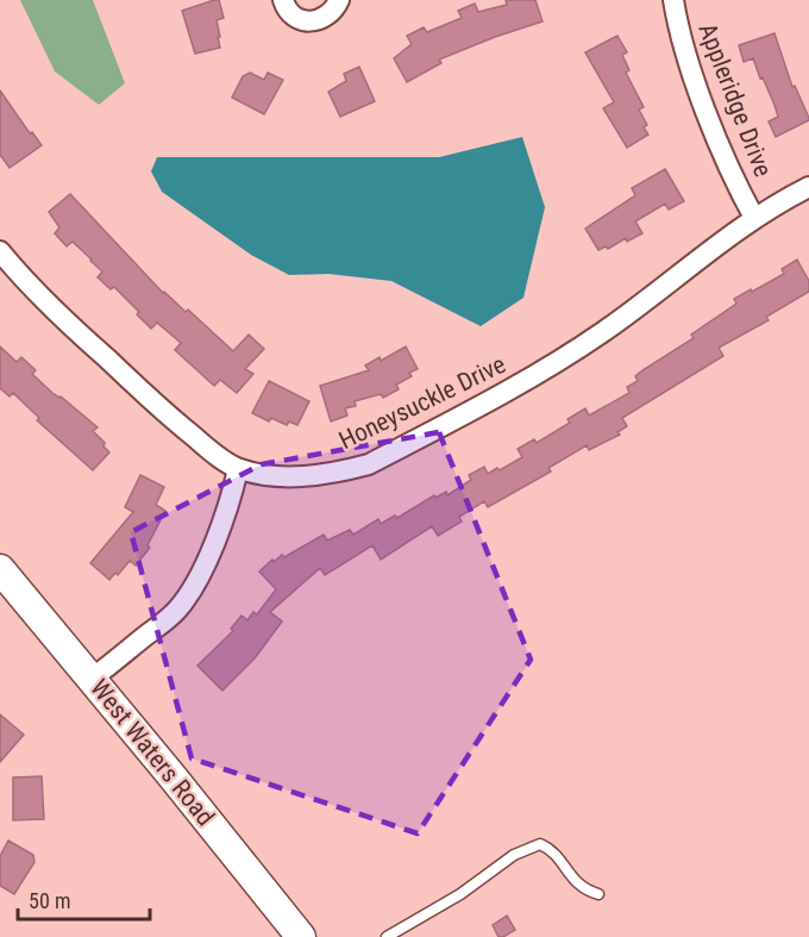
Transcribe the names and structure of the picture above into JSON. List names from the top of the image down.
{
  "streets": {
    "street": ["Appleridge Drive", "Honeysuckle Drive", "West Waters Road"]
  },
  "crossings": [
    ["Appleridge Drive", "Honeysuckle Drive"]
  ],
  "scale_bar": "50 m"
}
